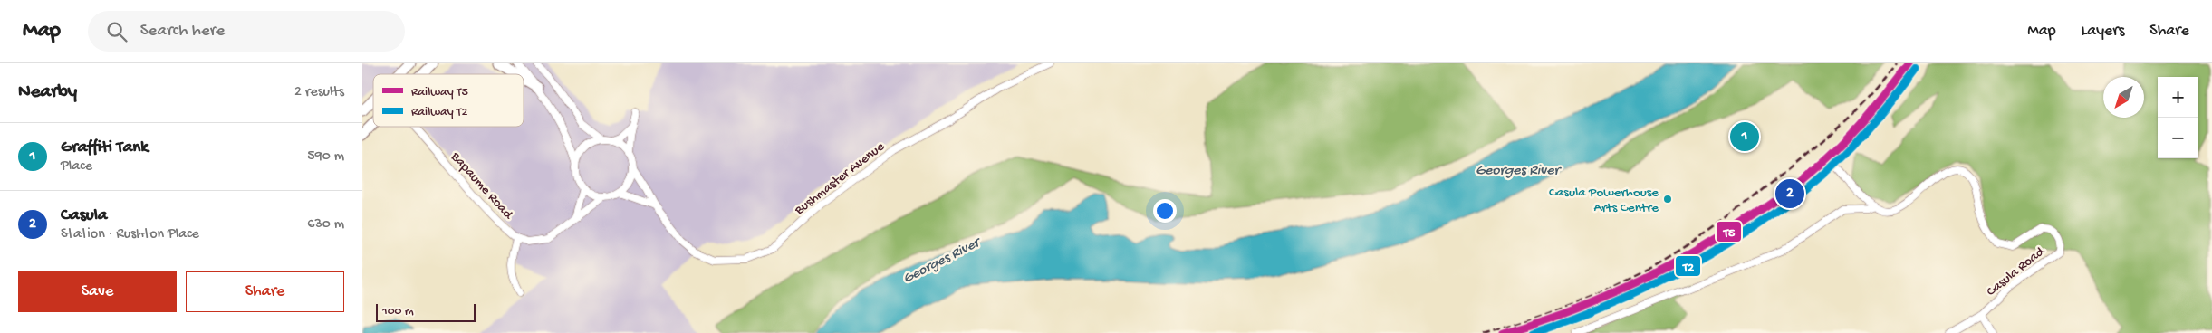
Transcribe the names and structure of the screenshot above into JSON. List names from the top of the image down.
{
  "streets": {
    "street": ["Bushmaster Avenue", "Bapaume Road", "Casula Road"]
  },
  "water": ["Georges River"],
  "places": ["Casula Powerhouse Arts Centre"],
  "lines": ["rail line T5", "rail line T2"],
  "legend": ["Railway T5", "Railway T2"],
  "scale_bar": "100 m",
  "north": "bottom left",
  "page": {
    "header": "Map",
    "search": "Search here",
    "nav": ["Map", "Layers", "Share"],
    "heading": ["Nearby", "2 results"],
    "map_buttons": ["+", "−"],
    "pins": ["1", "2"],
    "list": [
      {
        "mark": "1",
        "name": "Graffiti Tank",
        "note": "Place",
        "value": "590 m"
      },
      {
        "mark": "2",
        "name": "Casula",
        "note": "Station · Rushton Place",
        "value": "630 m"
      }
    ],
    "buttons": ["Save", "Share"],
    "scale": "100 m"
  }
}
